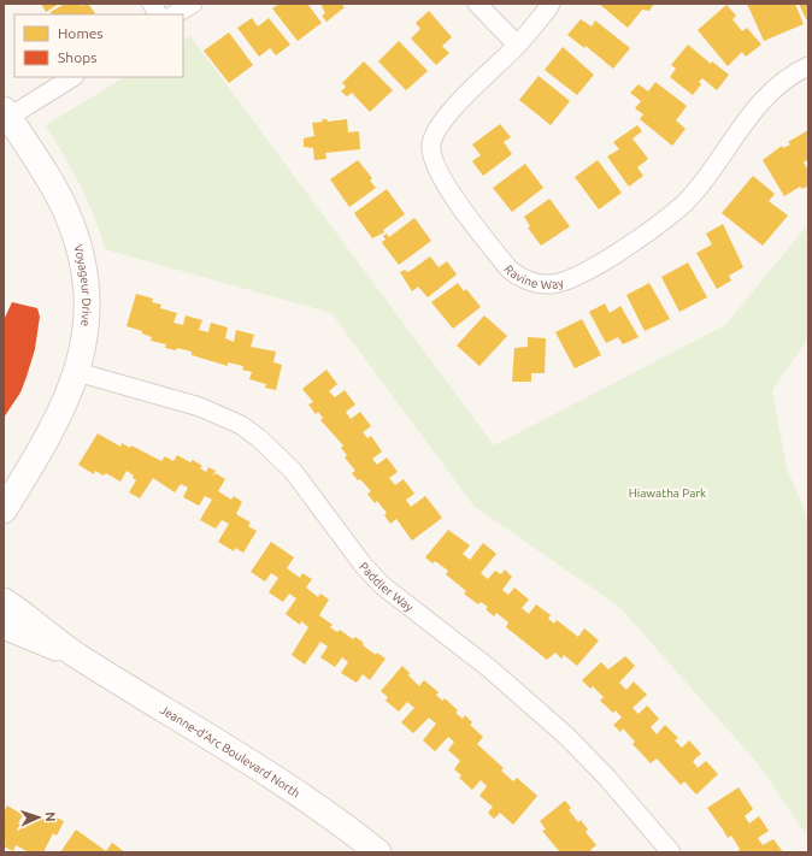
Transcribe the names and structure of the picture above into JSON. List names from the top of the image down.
{
  "streets": {
    "main road": ["Voyageur Drive", "Jeanne-d'Arc Boulevard North"],
    "street": ["Ravine Way", "Paddler Way"]
  },
  "crossings": [
    ["Voyageur Drive", "Paddler Way"]
  ],
  "parks": ["Hiawatha Park"],
  "legend": ["Homes", "Shops"],
  "north": "right"
}
